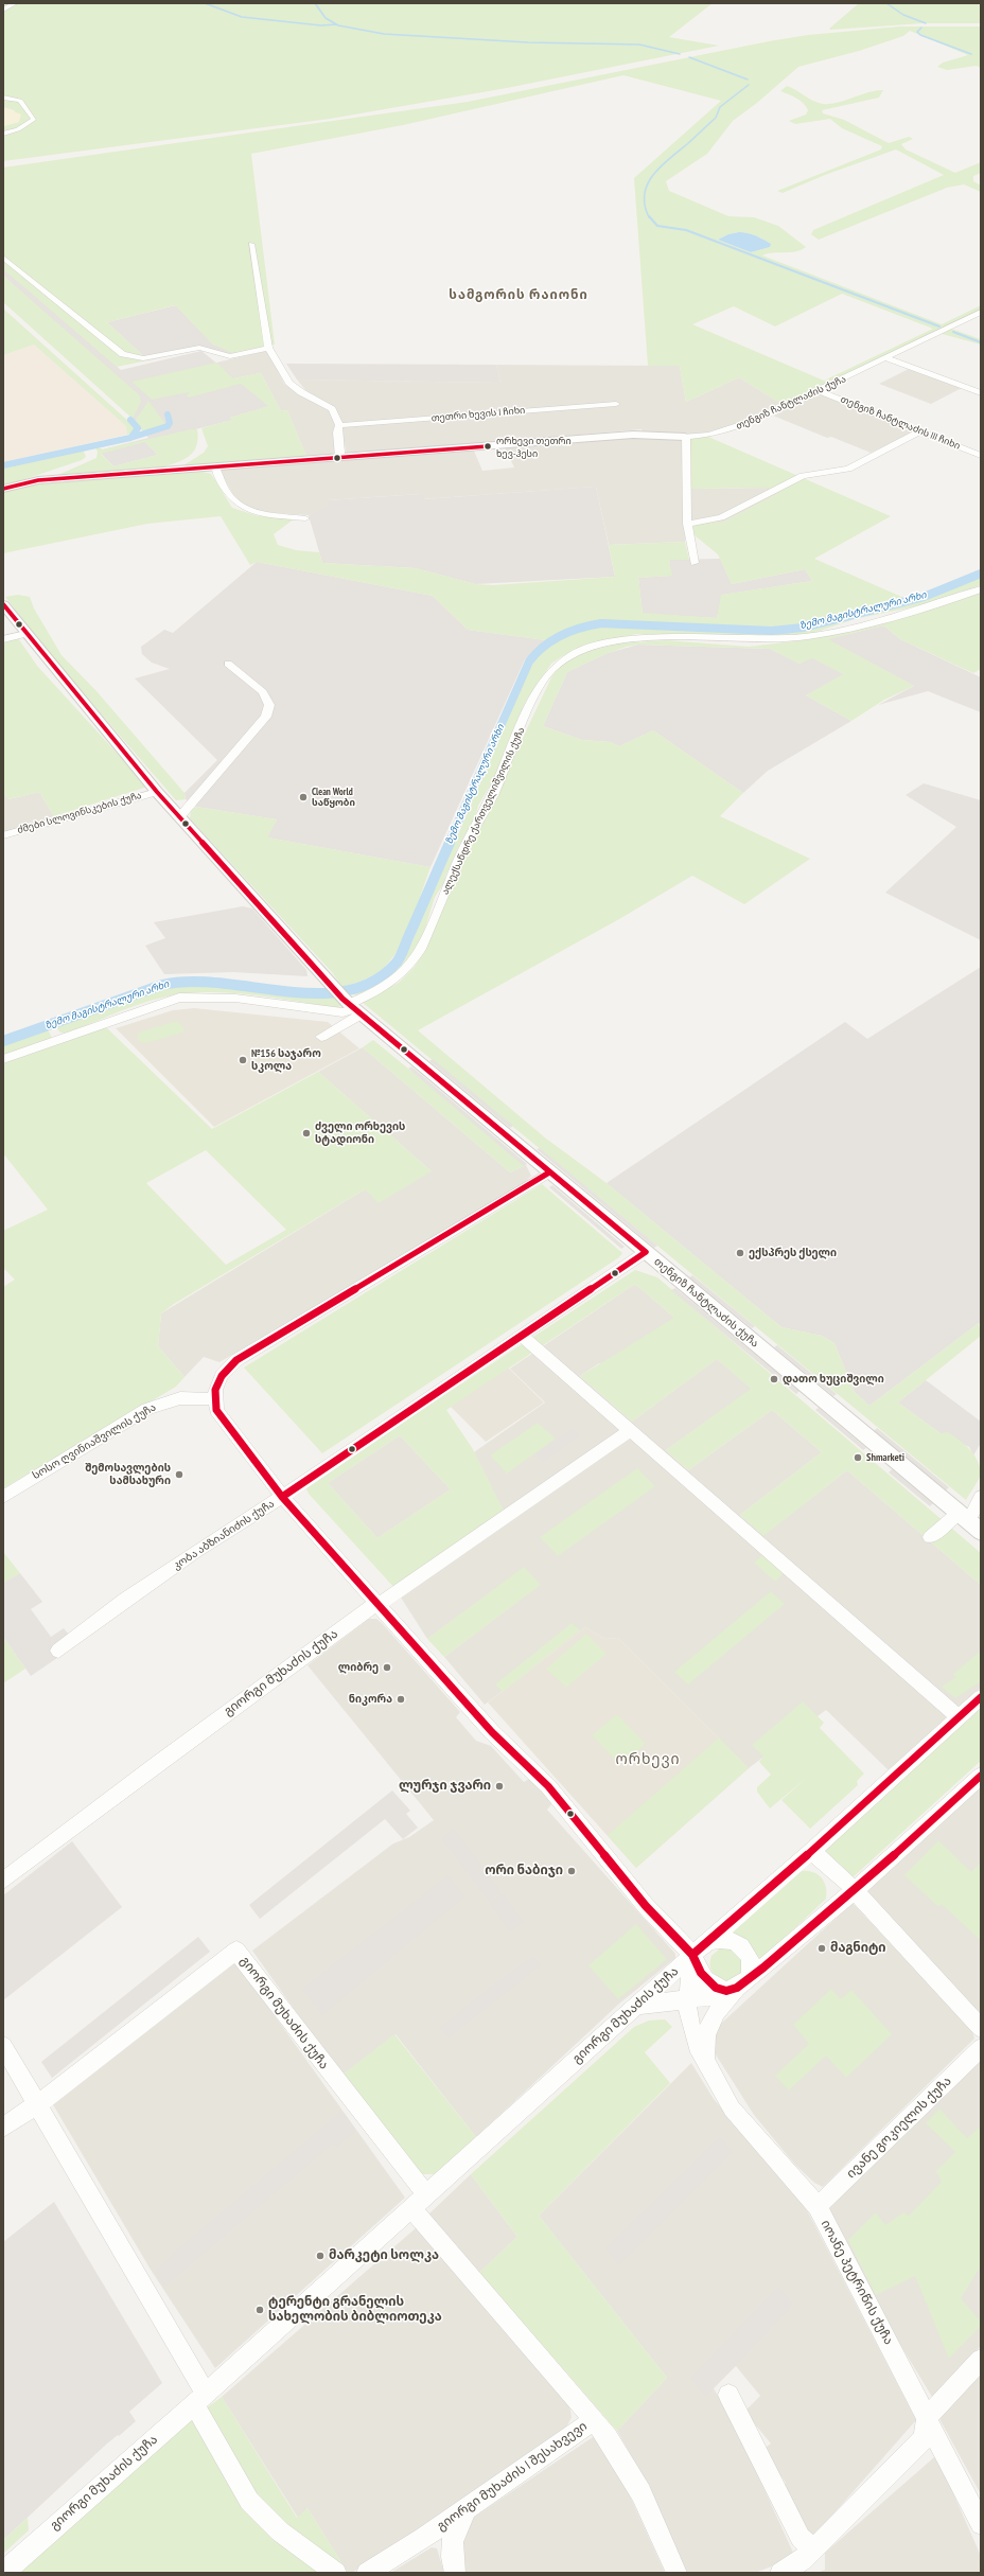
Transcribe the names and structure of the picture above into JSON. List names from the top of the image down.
{
  "streets": {
    "street": [
      "თენგიზ ჩანტლაძის ქუჩა",
      "თეთრი ხევის I ჩიხი",
      "თენგიზ ჩანტლაძის III ჩიხი",
      "ალექსანდრე ქართველიშვილის ქუჩა",
      "ძმები სლოვინსკების ქუჩა",
      "სოსო ღვინიაშვილის ქუჩა",
      "კობა აბზიანიძის ქუჩა",
      "გიორგი მუხაძის ქუჩა",
      "ივანე გოკიელის ქუჩა",
      "იოანე პეტრიწის ქუჩა",
      "გიორგი მუხაძის I შესახვევი"
    ]
  },
  "crossings": [
    ["თენგიზ ჩანტლაძის ქუჩა", "თენგიზ ჩანტლაძის III ჩიხი"],
    ["თენგიზ ჩანტლაძის ქუჩა", "ალექსანდრე ქართველიშვილის ქუჩა"],
    ["თენგიზ ჩანტლაძის ქუჩა", "ძმები სლოვინსკების ქუჩა"],
    ["თენგიზ ჩანტლაძის ქუჩა", "კობა აბზიანიძის ქუჩა"],
    ["გიორგი მუხაძის ქუჩა", "იოანე პეტრიწის ქუჩა"],
    ["გიორგი მუხაძის ქუჩა", "გიორგი მუხაძის I შესახვევი"],
    ["ივანე გოკიელის ქუჩა", "იოანე პეტრიწის ქუჩა"]
  ],
  "districts": ["სამგორის რაიონი", "ორხევი"],
  "water": ["ზემო მაგისტრალური არხი"],
  "places": [
    "ორხევი თეთრი ხევ-ჰესი",
    "Clean World საწყობი",
    "№156 საჯარო სკოლა",
    "ძველი ორხევის სტადიონი",
    "ექსპრეს ქსელი",
    "დათო ხუციშვილი",
    "Shmarketi",
    "შემოსავლების სამსახური",
    "ლიბრე",
    "ნიკორა",
    "ლურჯი ჯვარი",
    "ორი ნაბიჯი",
    "მაგნიტი",
    "მარკეტი სოლკა",
    "ტერენტი გრანელის სახელობის ბიბლიოთეკა"
  ]
}
